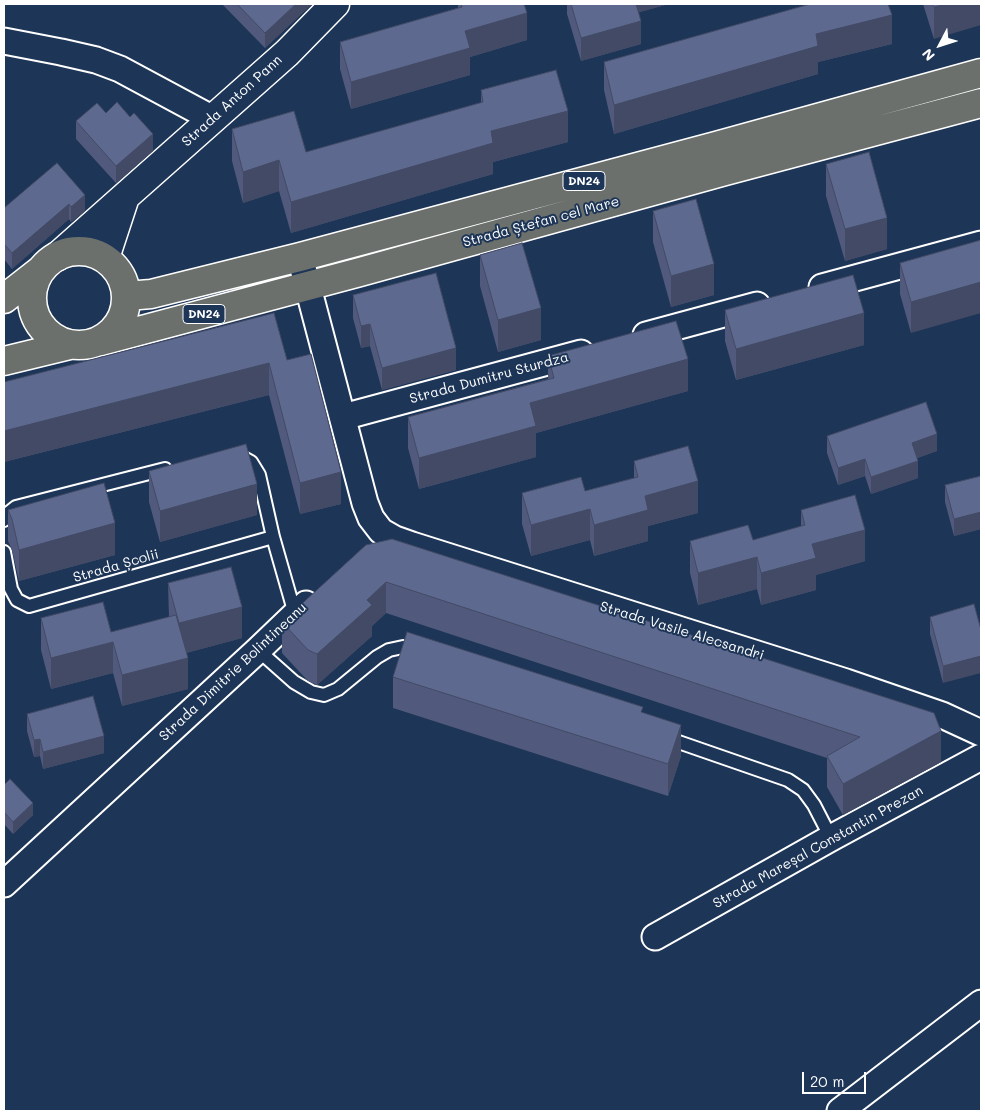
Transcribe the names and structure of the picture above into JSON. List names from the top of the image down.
{
  "streets": {
    "main road": ["Strada Anton Pann", "DN24", "Strada Ștefan cel Mare"],
    "street": [
      "Strada Dumitru Sturdza",
      "Strada Vasile Alecsandri",
      "Strada Dimitrie Bolintineanu",
      "Strada Mareșal Constantin Prezan"
    ],
    "lane": ["Strada Școlii"]
  },
  "crossings": [
    ["Strada Anton Pann", "Strada Ștefan cel Mare"],
    ["Strada Dumitru Sturdza", "Strada Vasile Alecsandri"]
  ],
  "scale_bar": "20 m",
  "north": "bottom left"
}
